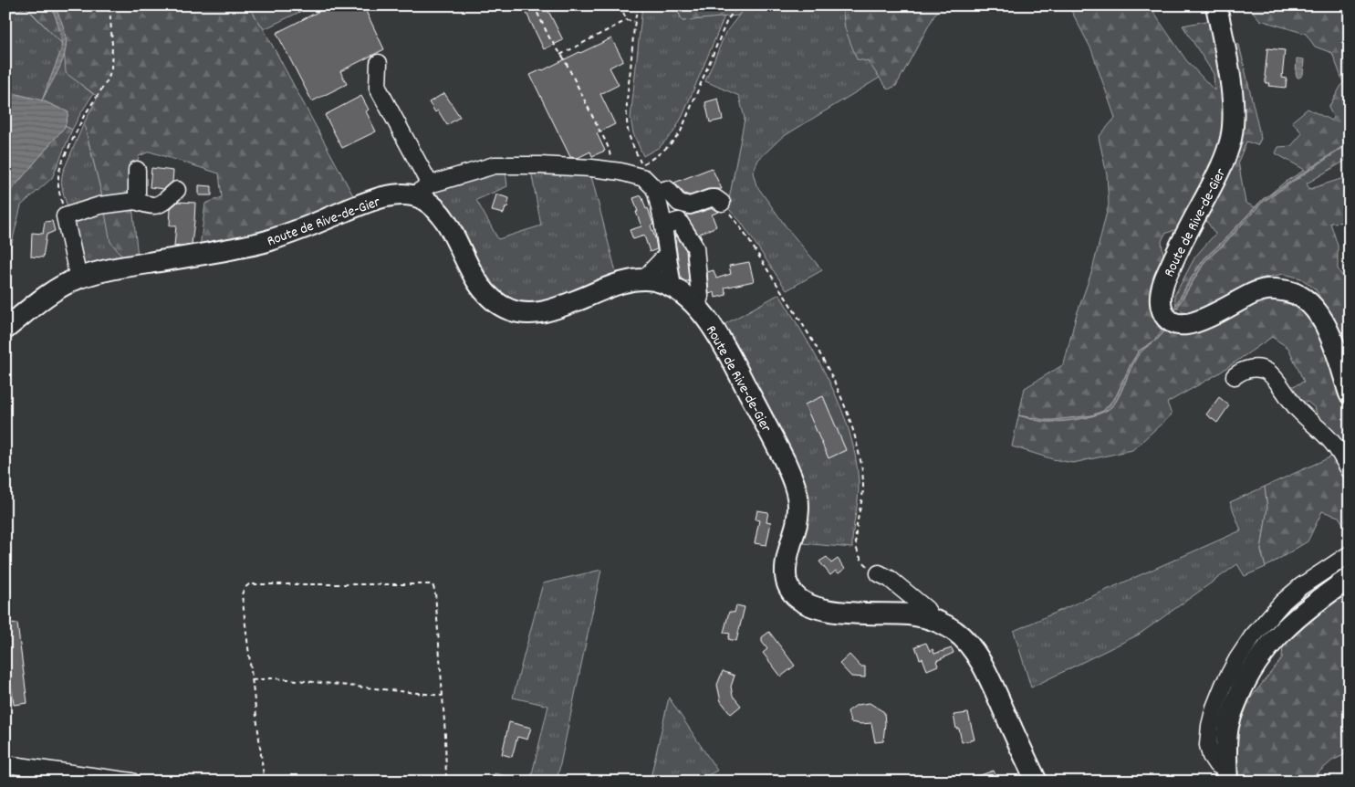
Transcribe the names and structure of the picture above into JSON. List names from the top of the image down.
{
  "streets": {
    "main road": ["Route de Rive-de-Gier"]
  }
}
